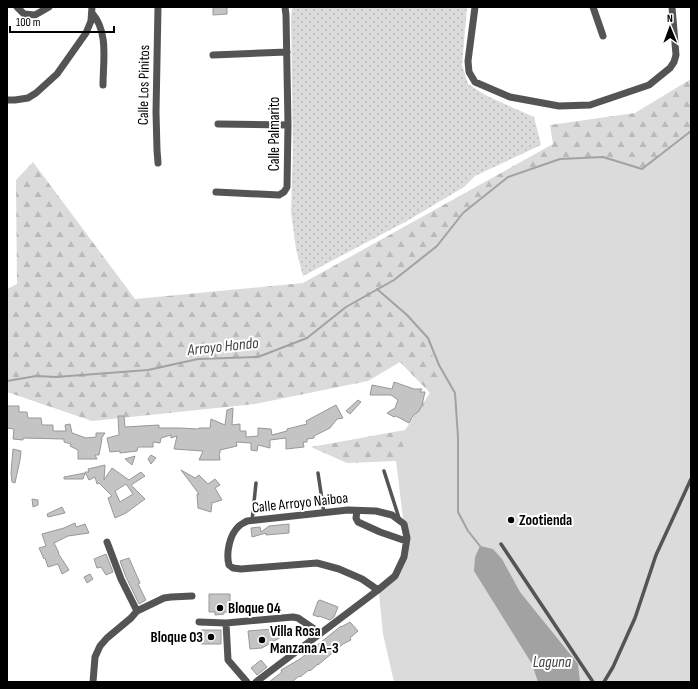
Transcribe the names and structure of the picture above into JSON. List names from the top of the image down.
{
  "streets": {
    "street": ["Calle Los Pinitos", "Calle Palmarito", "Calle Arroyo Naiboa"]
  },
  "water": ["Arroyo Hondo", "Laguna"],
  "places": [
    "Zootienda",
    "Bloque 04",
    "Bloque 03",
    "Villa Rosa Manzana A-3"
  ],
  "scale_bar": "100 m",
  "north": "top"
}
